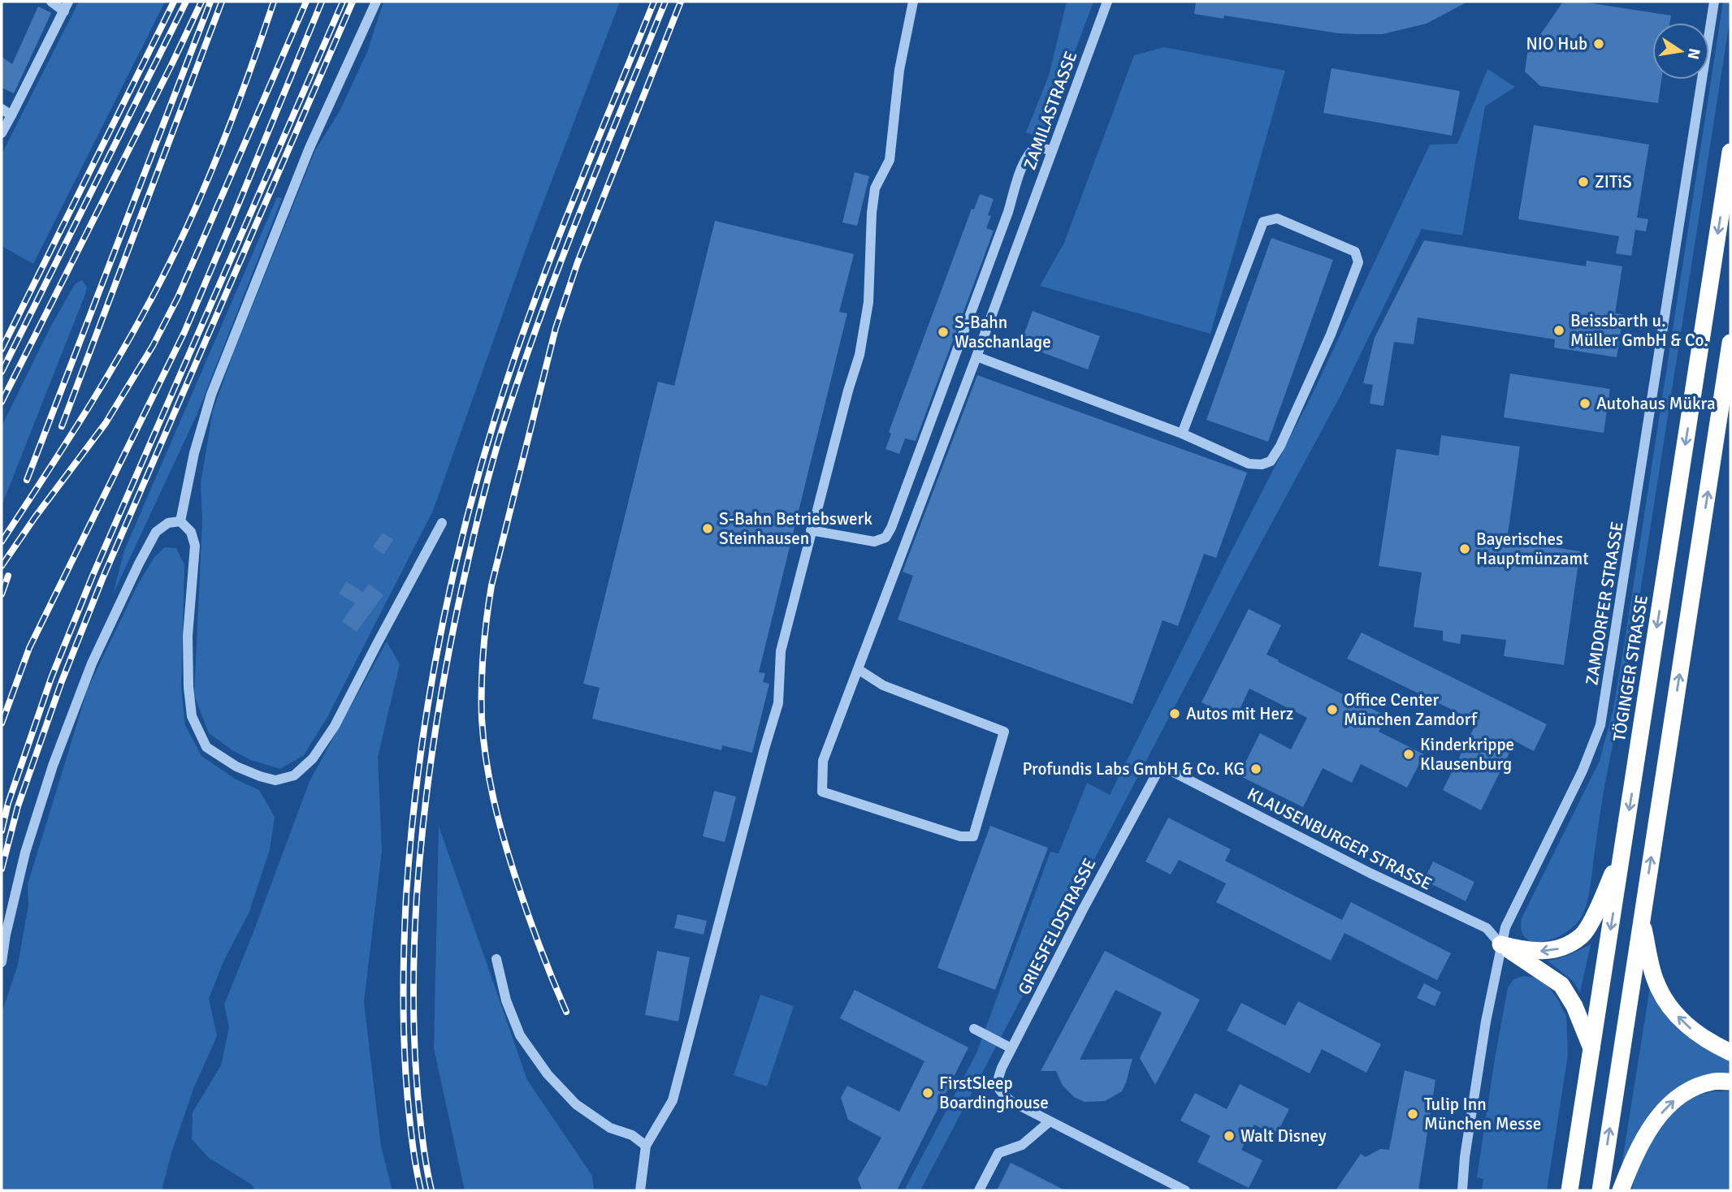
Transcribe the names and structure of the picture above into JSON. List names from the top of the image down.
{
  "streets": {
    "highway": ["TÖGINGER STRASSE"],
    "street": [
      "ZAMILASTRASSE",
      "ZAMDORFER STRASSE",
      "KLAUSENBURGER STRASSE",
      "GRIESFELDSTRASSE"
    ]
  },
  "crossings": [
    ["ZAMDORFER STRASSE", "KLAUSENBURGER STRASSE"],
    ["KLAUSENBURGER STRASSE", "GRIESFELDSTRASSE"]
  ],
  "places": [
    "NIO Hub",
    "ZITiS",
    "Beissbarth u. Müller GmbH & Co.",
    "S-Bahn Waschanlage",
    "Autohaus Mükra",
    "S-Bahn Betriebswerk Steinhausen",
    "Bayerisches Hauptmünzamt",
    "Office Center München Zamdorf",
    "Autos mit Herz",
    "Kinderkrippe Klausenburg",
    "Profundis Labs GmbH & Co. KG",
    "FirstSleep Boardinghouse",
    "Tulip Inn München Messe",
    "Walt Disney"
  ],
  "north": "right"
}
